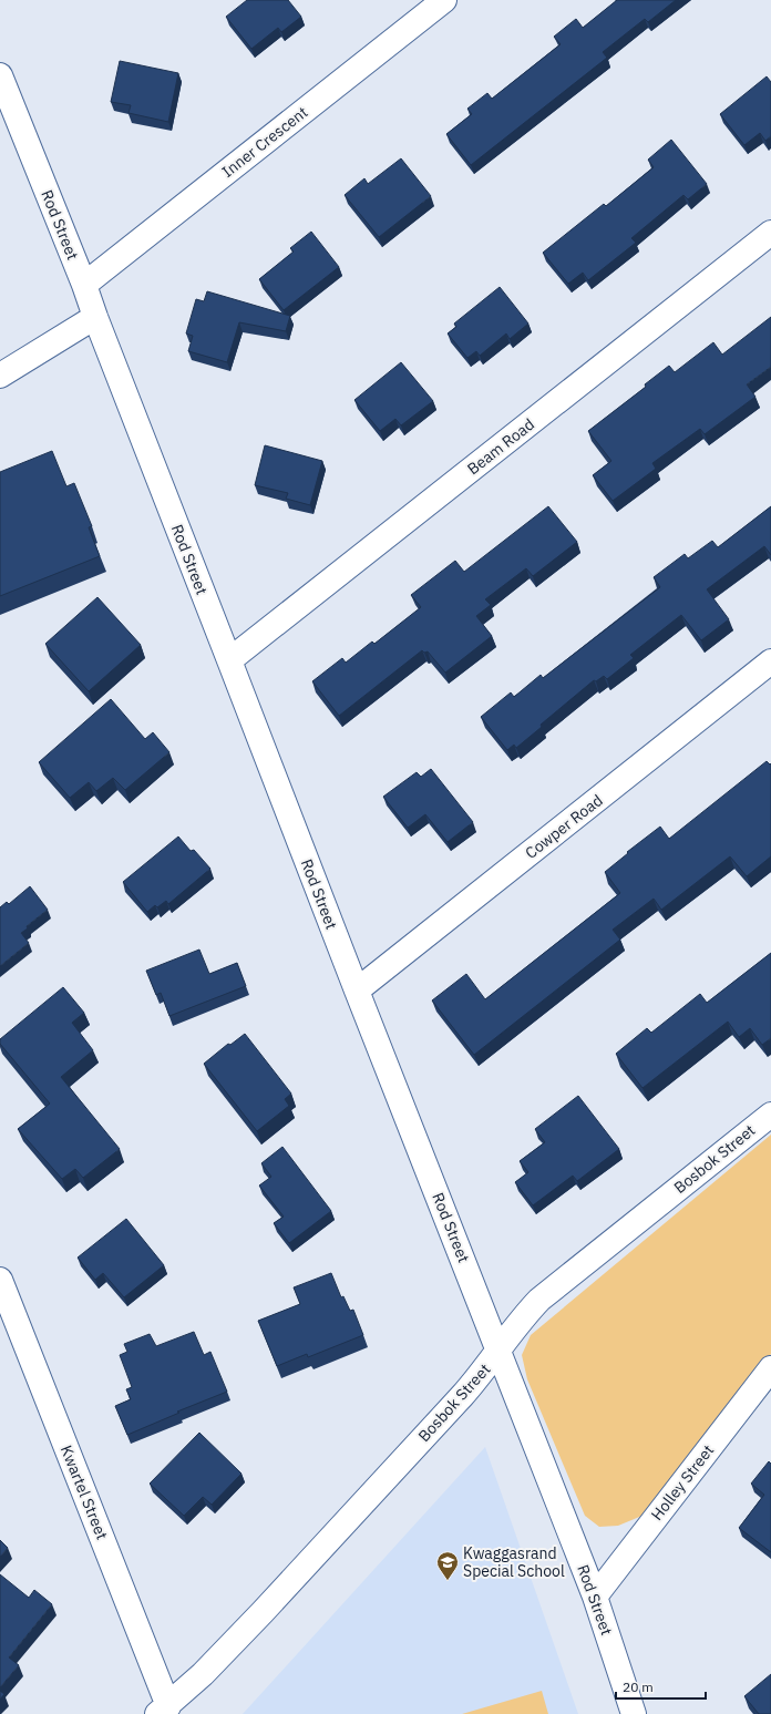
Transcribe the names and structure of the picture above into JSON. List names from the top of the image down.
{
  "streets": {
    "street": [
      "Inner Crescent",
      "Rod Street",
      "Beam Road",
      "Cowper Road",
      "Bosbok Street",
      "Holley Street",
      "Kwartel Street"
    ]
  },
  "crossings": [
    ["Inner Crescent", "Rod Street"],
    ["Rod Street", "Beam Road"],
    ["Rod Street", "Cowper Road"],
    ["Rod Street", "Bosbok Street"],
    ["Rod Street", "Holley Street"],
    ["Bosbok Street", "Kwartel Street"]
  ],
  "places": {
    "school or university": ["Kwaggasrand Special School"]
  },
  "scale_bar": "20 m"
}
